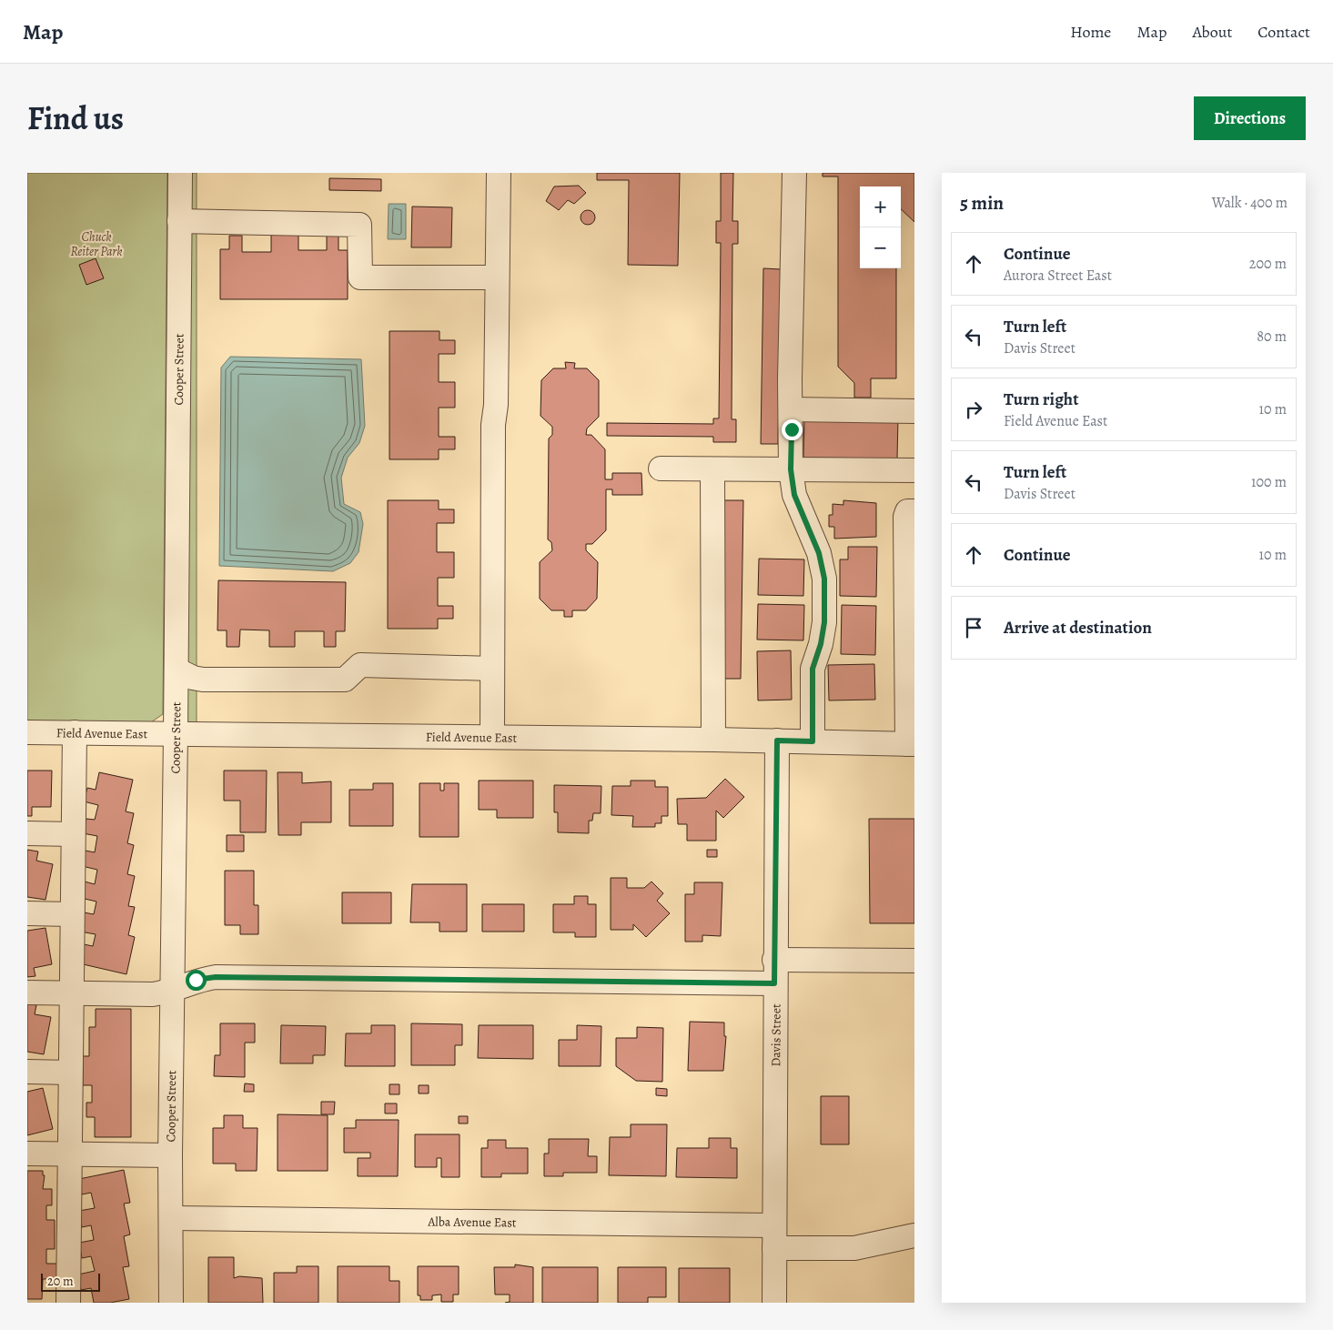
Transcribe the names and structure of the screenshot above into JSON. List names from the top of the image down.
{
  "streets": {
    "street": [
      "Cooper Street",
      "Field Avenue East",
      "Davis Street",
      "Alba Avenue East"
    ]
  },
  "crossings": [
    ["Cooper Street", "Field Avenue East"],
    ["Cooper Street", "Alba Avenue East"],
    ["Field Avenue East", "Davis Street"],
    ["Davis Street", "Alba Avenue East"]
  ],
  "parks": ["Chuck Reiter Park"],
  "scale_bar": "20 m",
  "page": {
    "header": "Map",
    "nav": [
      "Home",
      "Map",
      "About",
      "Contact"
    ],
    "title": "Find us",
    "buttons": "Directions",
    "heading": ["5 min", "Walk · 400 m"],
    "map_buttons": ["+", "−"],
    "list": [
      ["Continue", "Aurora Street East", "200 m"],
      ["Turn left", "Davis Street", "80 m"],
      ["Turn right", "Field Avenue East", "10 m"],
      ["Turn left", "Davis Street", "100 m"],
      ["Continue", "10 m"],
      "Arrive at destination"
    ],
    "scale": "20 m"
  }
}
